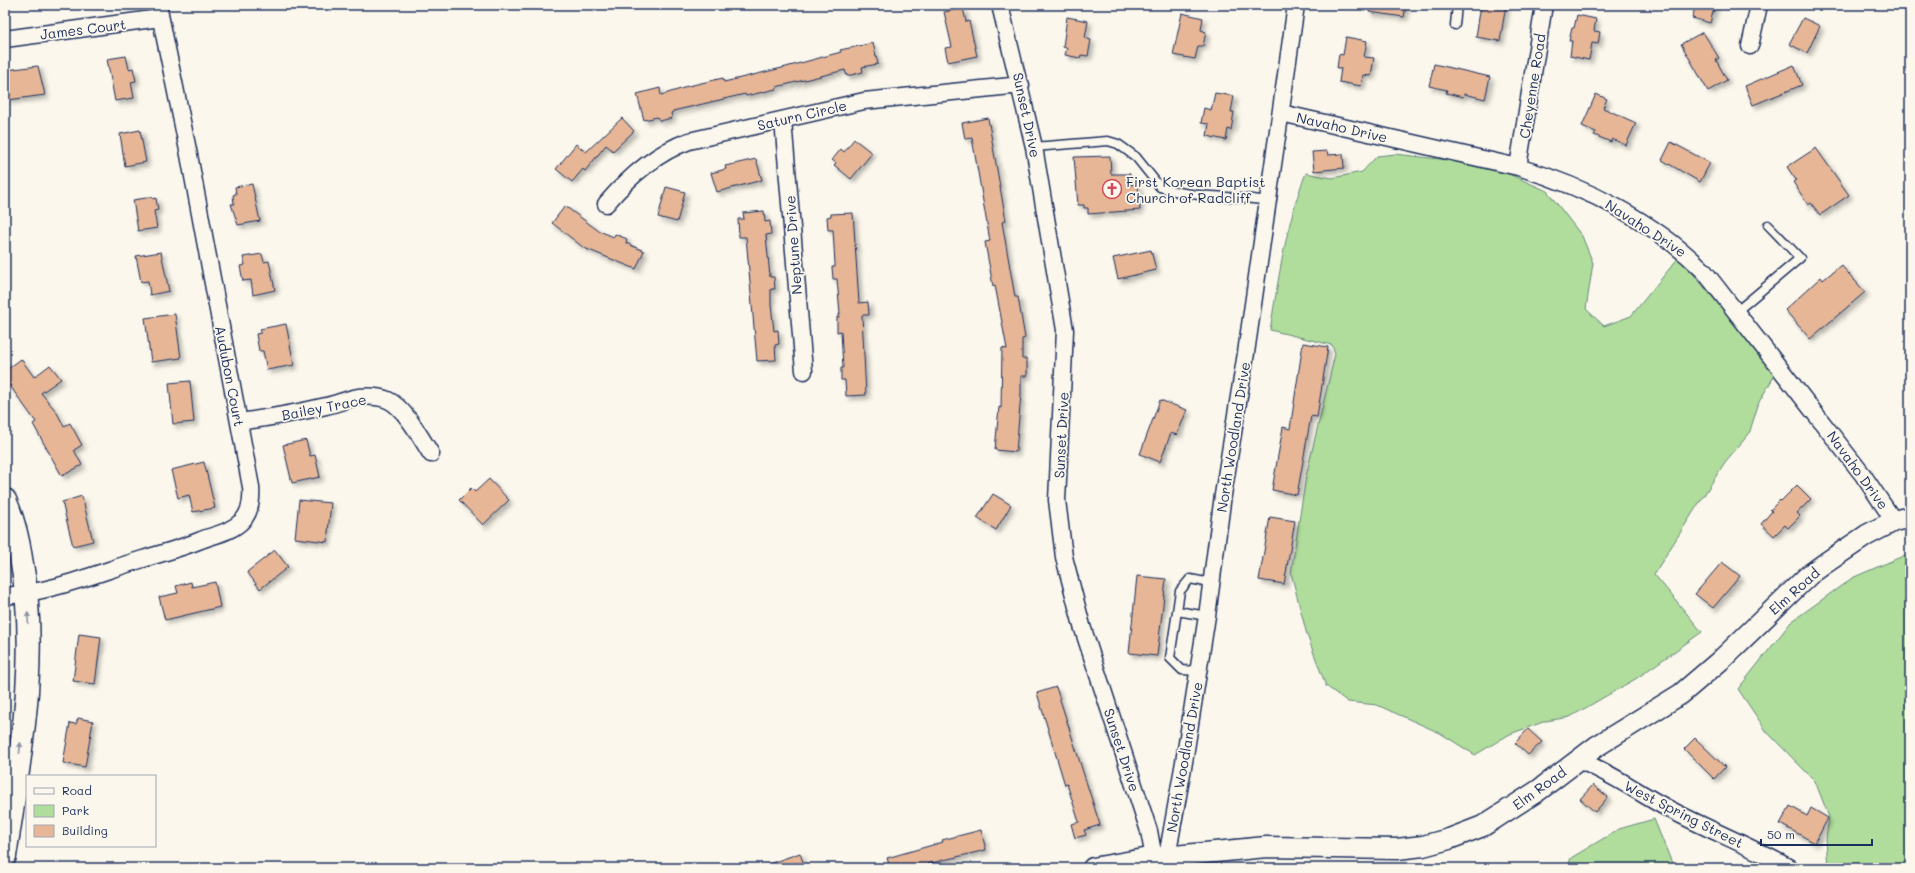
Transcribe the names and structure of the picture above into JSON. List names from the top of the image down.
{
  "streets": {
    "street": [
      "James Court",
      "Cheyenne Road",
      "Saturn Circle",
      "Sunset Drive",
      "Navaho Drive",
      "Neptune Drive",
      "Audubon Court",
      "Bailey Trace",
      "North Woodland Drive",
      "Elm Road",
      "West Spring Street"
    ]
  },
  "crossings": [
    ["James Court", "Audubon Court"],
    ["Cheyenne Road", "Navaho Drive"],
    ["Saturn Circle", "Sunset Drive"],
    ["Saturn Circle", "Neptune Drive"],
    ["Sunset Drive", "North Woodland Drive"],
    ["Sunset Drive", "Elm Road"],
    ["Navaho Drive", "North Woodland Drive"],
    ["Navaho Drive", "Elm Road"],
    ["Audubon Court", "Bailey Trace"],
    ["North Woodland Drive", "Elm Road"],
    ["Elm Road", "West Spring Street"]
  ],
  "places": {
    "church": ["First Korean Baptist Church of Radcliff"]
  },
  "legend": ["Road", "Park", "Building"],
  "scale_bar": "50 m"
}
